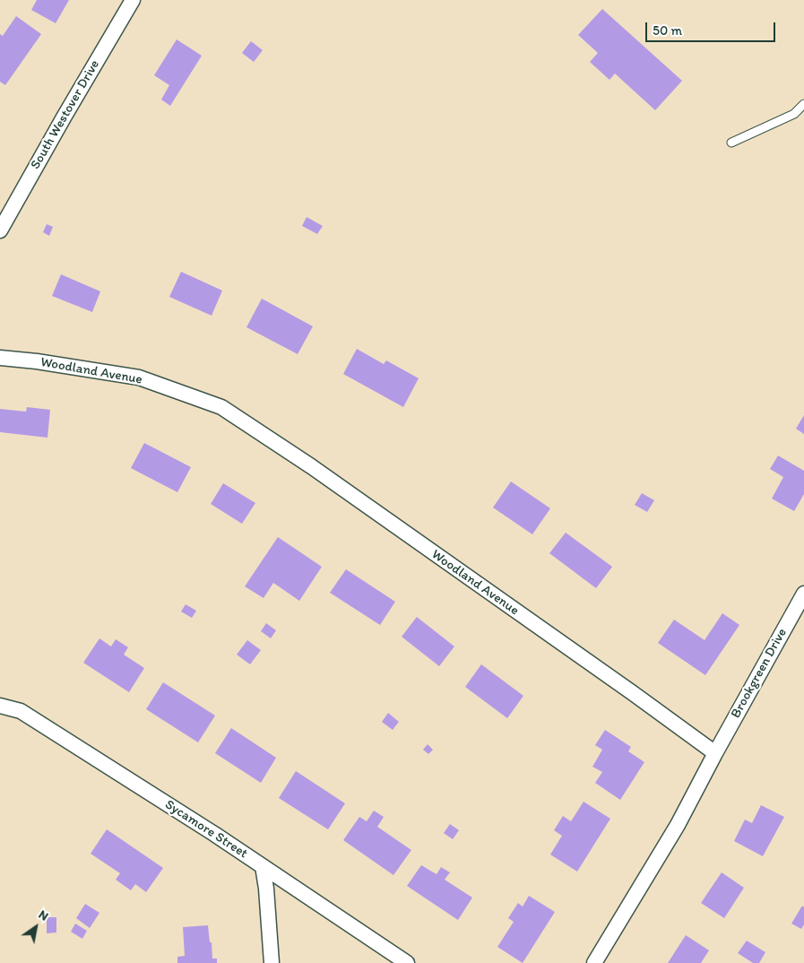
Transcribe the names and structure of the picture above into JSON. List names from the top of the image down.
{
  "streets": {
    "street": [
      "South Westover Drive",
      "Woodland Avenue",
      "Brookgreen Drive",
      "Sycamore Street"
    ]
  },
  "crossings": [
    ["Woodland Avenue", "Brookgreen Drive"]
  ],
  "scale_bar": "50 m",
  "north": "top right"
}
